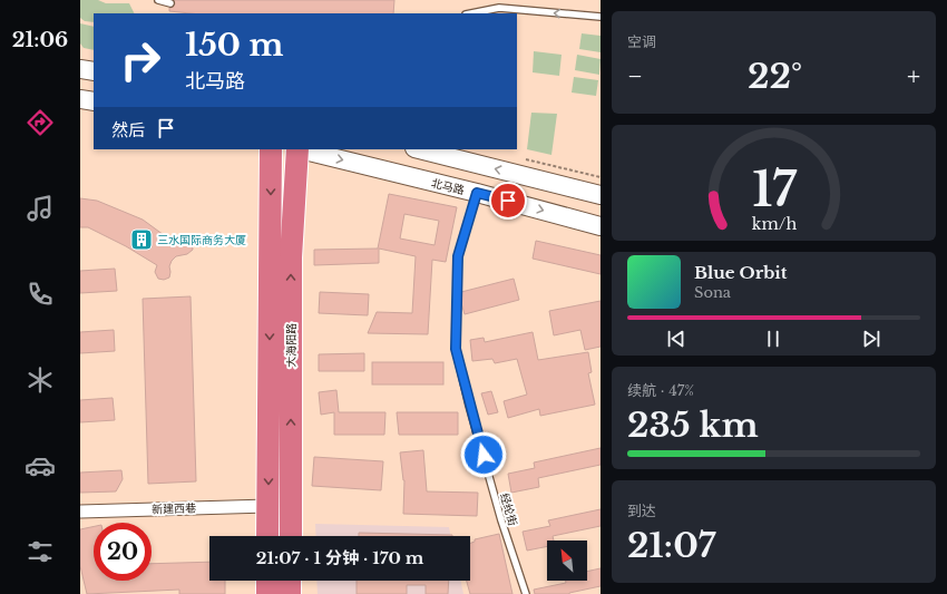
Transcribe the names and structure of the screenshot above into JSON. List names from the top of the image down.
{
  "streets": {
    "highway": ["大海阳路"],
    "main road": ["北马路"],
    "street": ["新建西巷"],
    "lane": ["经纶街"]
  },
  "crossings": [
    ["北马路", "经纶街"],
    ["大海阳路", "新建西巷"]
  ],
  "places": {
    "building": ["三水国际商务大厦"]
  },
  "north": "top left",
  "page": {
    "tabs": "21:06",
    "tile": [
      "空调",
      ["续航 · 47%", "235 km"],
      ["到达", "21:07"]
    ],
    "turn": ["150 m", "北马路"],
    "heat": ["−", "22°", "+"],
    "then": "然后",
    "song": ["Blue Orbit", "Sona"],
    "limit": "20",
    "trip": "21:07 · 1 分钟 · 170 m",
    "gauge": ["17", "km/h"]
  }
}
